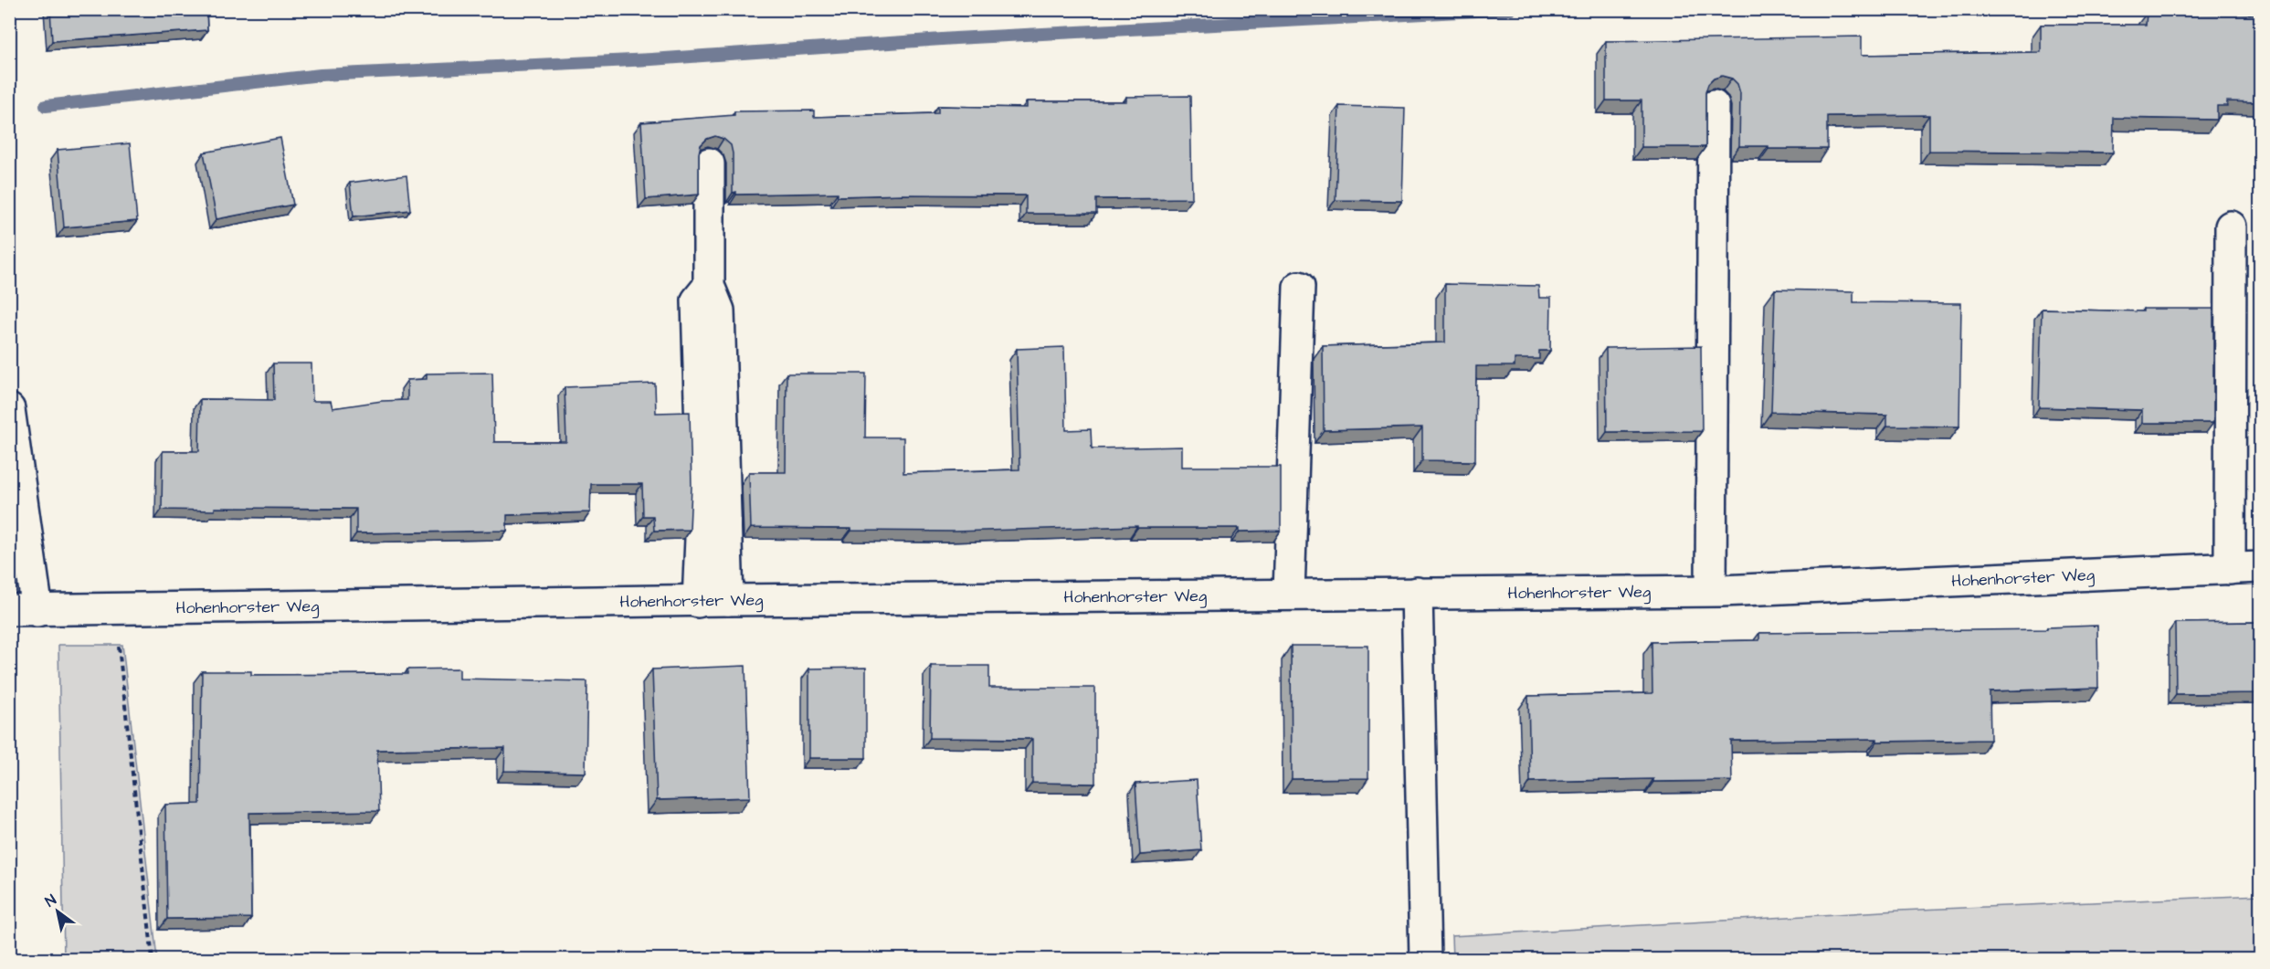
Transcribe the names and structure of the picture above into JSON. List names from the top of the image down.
{
  "streets": {
    "street": ["Hohenhorster Weg"]
  },
  "north": "top left"
}
